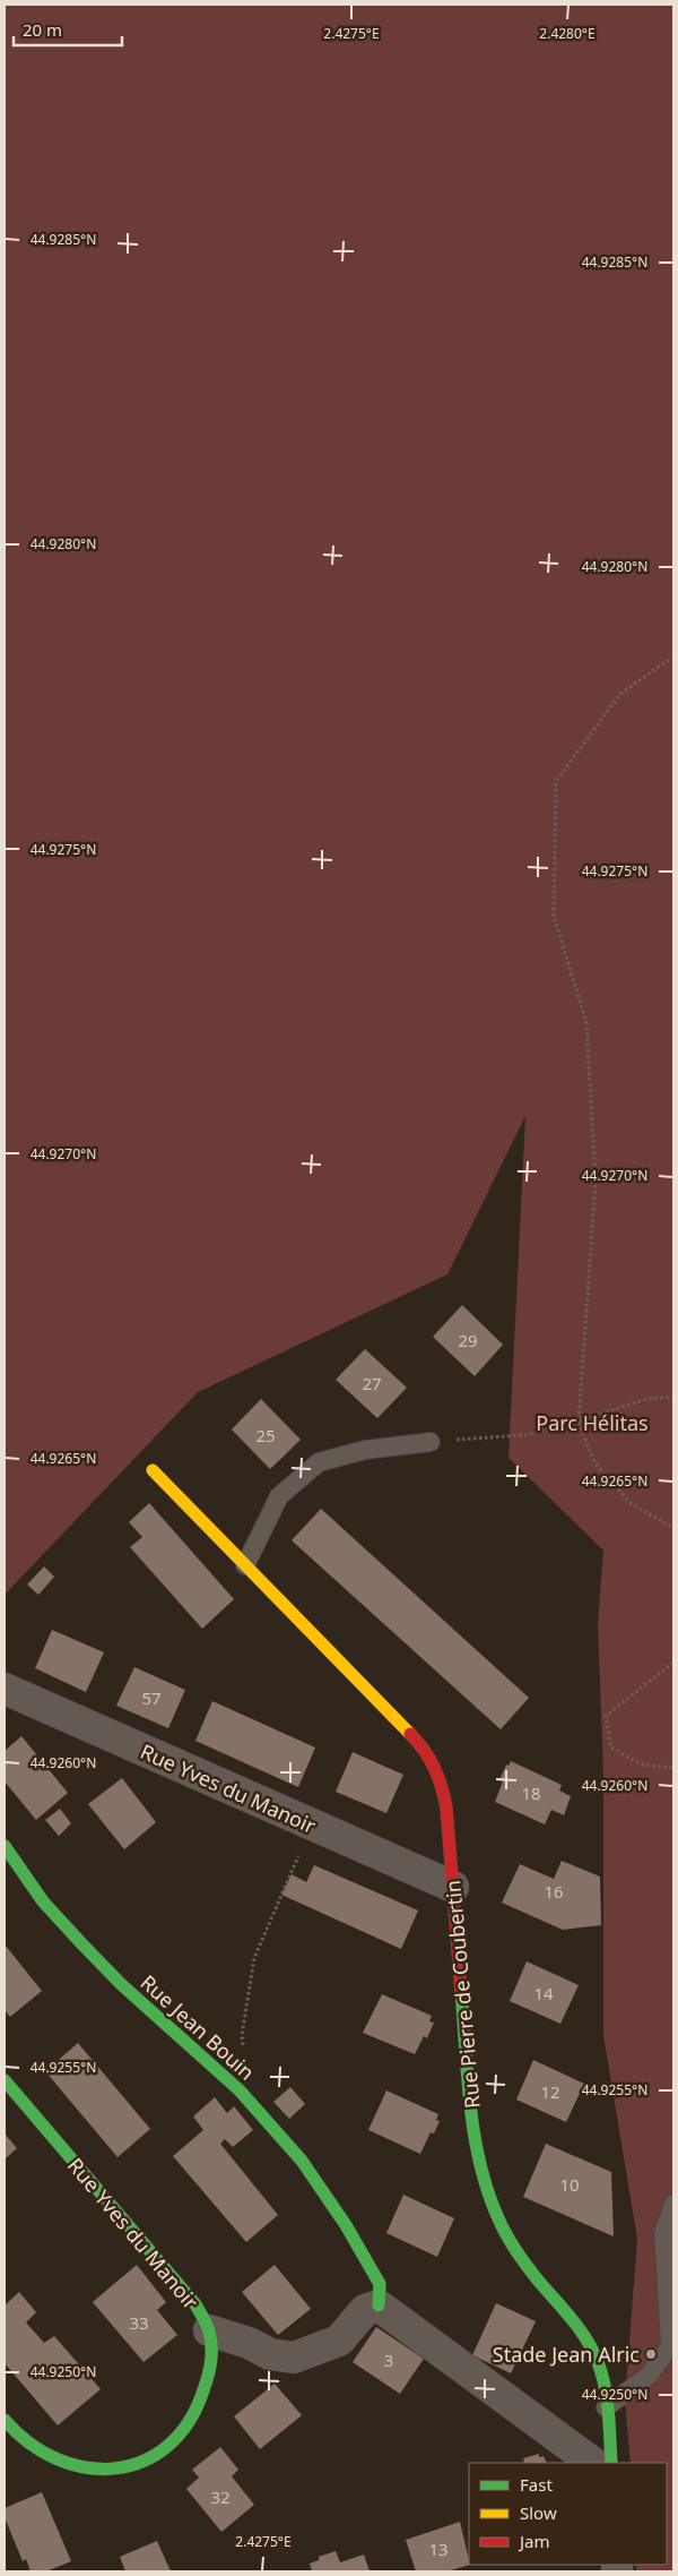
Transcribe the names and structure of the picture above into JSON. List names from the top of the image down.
{
  "streets": {
    "street": ["Rue Yves du Manoir", "Rue Pierre de Coubertin", "Rue Jean Bouin"]
  },
  "crossings": [
    ["Rue Yves du Manoir", "Rue Pierre de Coubertin"]
  ],
  "parks": ["Parc Hélitas"],
  "places": ["Stade Jean Alric"],
  "house_numbers": [
    "29",
    "27",
    "25",
    "57",
    "18",
    "16",
    "14",
    "12",
    "10",
    "33",
    "3",
    "32",
    "13"
  ],
  "legend": ["Fast", "Slow", "Jam"],
  "scale_bar": "20 m",
  "coordinates": [
    "2.4275°E",
    "2.4280°E",
    "44.9285°N",
    "44.9280°N",
    "44.9275°N",
    "44.9270°N",
    "44.9265°N",
    "44.9260°N",
    "44.9255°N",
    "44.9250°N"
  ]
}
